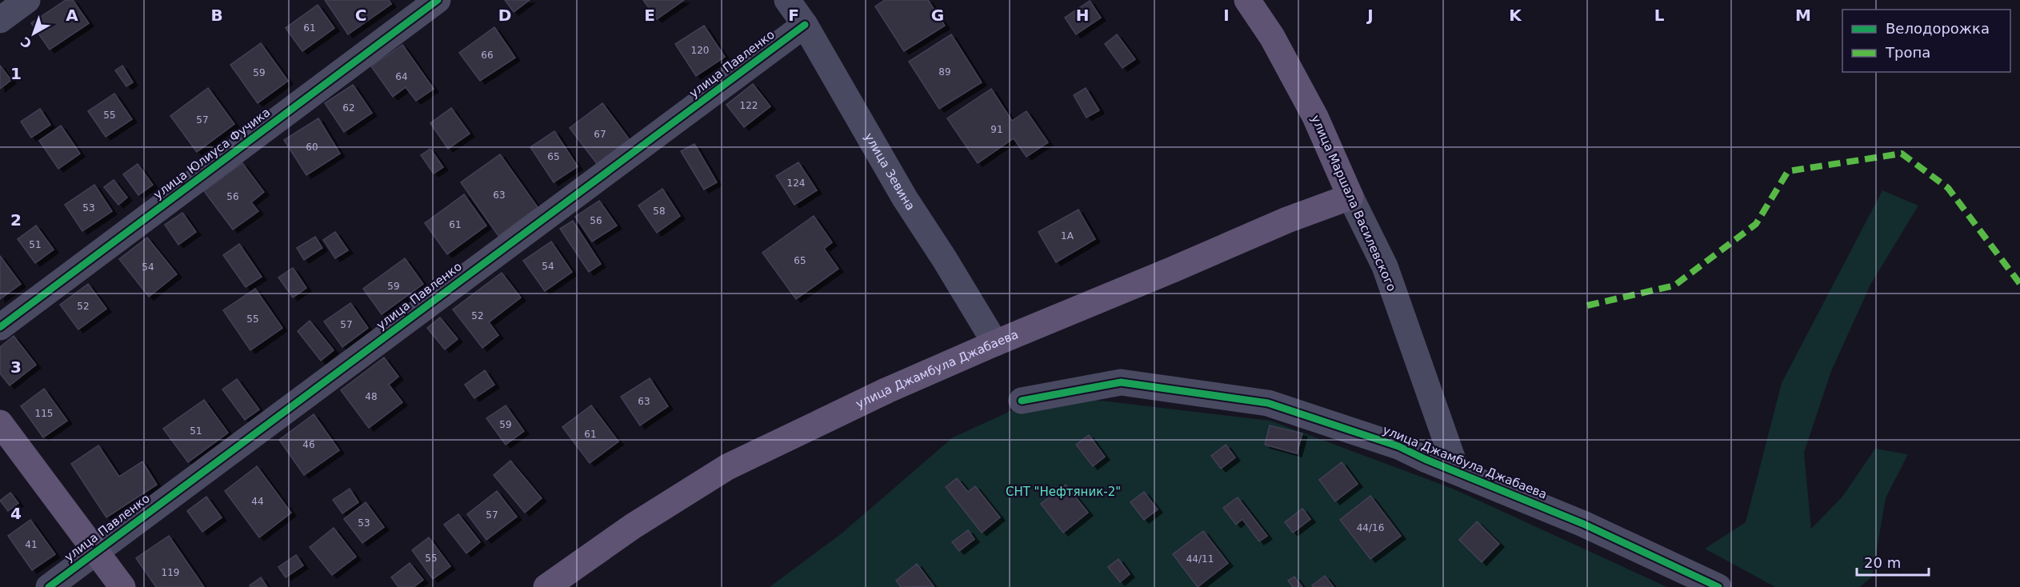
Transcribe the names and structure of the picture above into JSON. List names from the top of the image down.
{
  "streets": {
    "main road": ["улица Маршала Василевского", "улица Джамбула Джабаева"],
    "street": ["улица Павленко", "улица Юлиуса Фучика", "улица Зевина"]
  },
  "crossings": [
    ["улица Павленко", "улица Зевина"],
    ["улица Зевина", "улица Джамбула Джабаева"],
    ["улица Маршала Василевского", "улица Джамбула Джабаева"]
  ],
  "parks": ["СНТ \"Нефтяник-2\""],
  "house_numbers": [
    "61",
    "120",
    "66",
    "89",
    "59",
    "64",
    "122",
    "62",
    "55",
    "57",
    "91",
    "67",
    "60",
    "65",
    "124",
    "63",
    "56",
    "53",
    "58",
    "56",
    "61",
    "1А",
    "51",
    "65",
    "54",
    "54",
    "59",
    "52",
    "52",
    "55",
    "57",
    "48",
    "63",
    "115",
    "59",
    "51",
    "61",
    "46",
    "44",
    "57",
    "53",
    "44/16",
    "41",
    "55",
    "44/11",
    "119"
  ],
  "legend": ["Велодорожка", "Тропа"],
  "scale_bar": "20 m",
  "north": "bottom left",
  "grid": {
    "columns": [
      "A",
      "B",
      "C",
      "D",
      "E",
      "F",
      "G",
      "H",
      "I",
      "J",
      "K",
      "L",
      "M"
    ],
    "rows": [
      "1",
      "2",
      "3",
      "4"
    ]
  }
}
